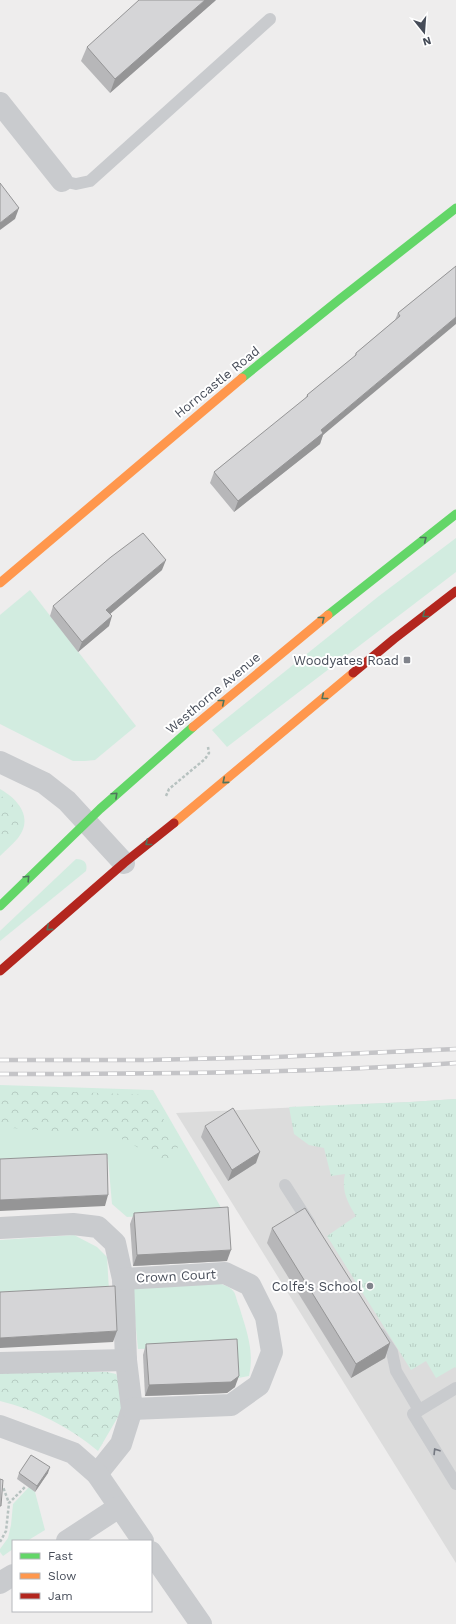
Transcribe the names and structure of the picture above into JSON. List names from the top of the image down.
{
  "streets": {
    "main road": ["Horncastle Road", "Westhorne Avenue"],
    "street": ["Crown Court"]
  },
  "places": {
    "transit": ["Woodyates Road"],
    "other": ["Colfe's School"]
  },
  "legend": ["Fast", "Slow", "Jam"],
  "north": "bottom"
}
